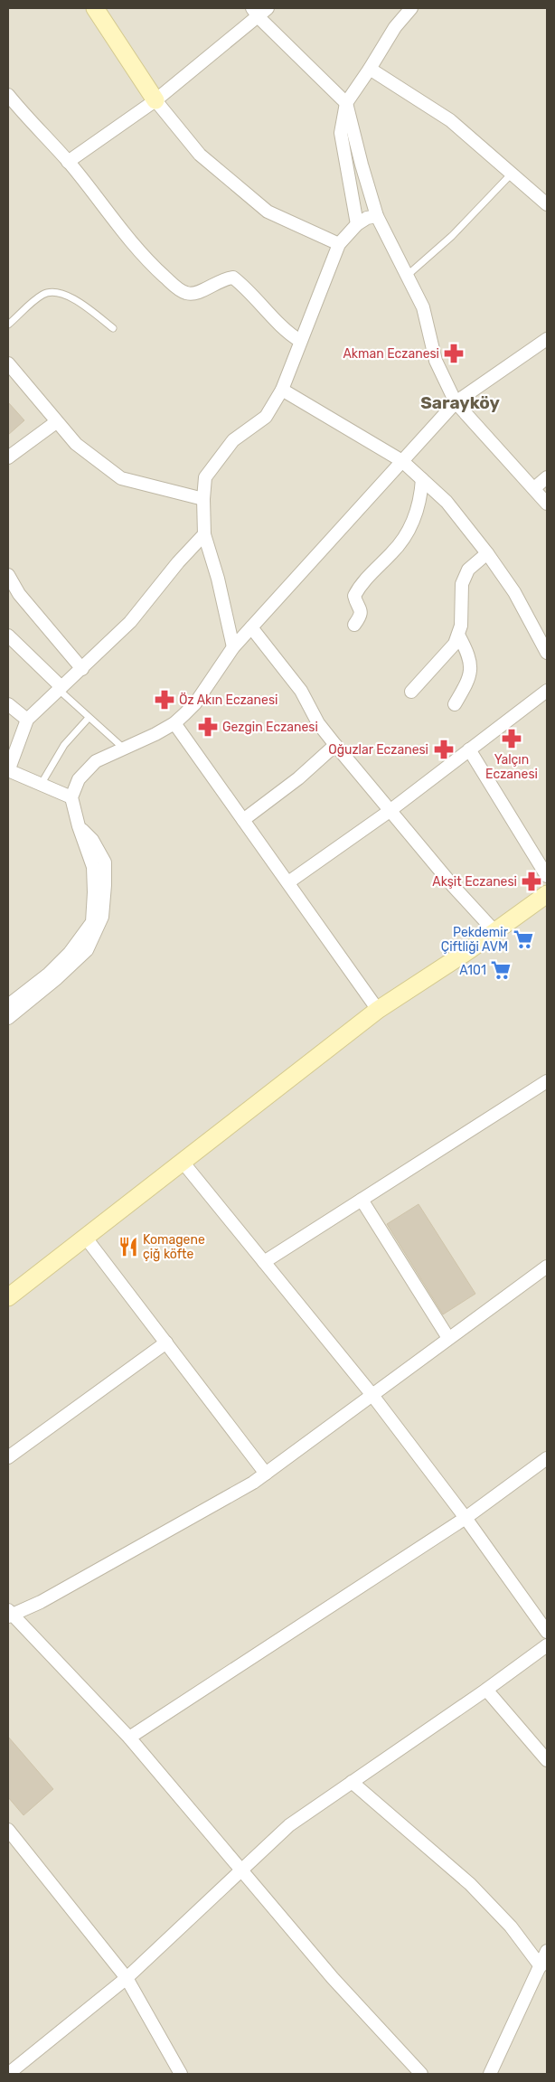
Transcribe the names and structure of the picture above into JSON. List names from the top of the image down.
{
  "districts": ["Sarayköy"],
  "places": {
    "pharmacy": [
      "Akman Eczanesi",
      "Öz Akın Eczanesi",
      "Gezgin Eczanesi",
      "Yalçın Eczanesi",
      "Oğuzlar Eczanesi",
      "Akşit Eczanesi"
    ],
    "supermarket": ["Pekdemir Çiftliği AVM", "A101"],
    "restaurant": ["Komagene çiğ köfte"]
  }
}
